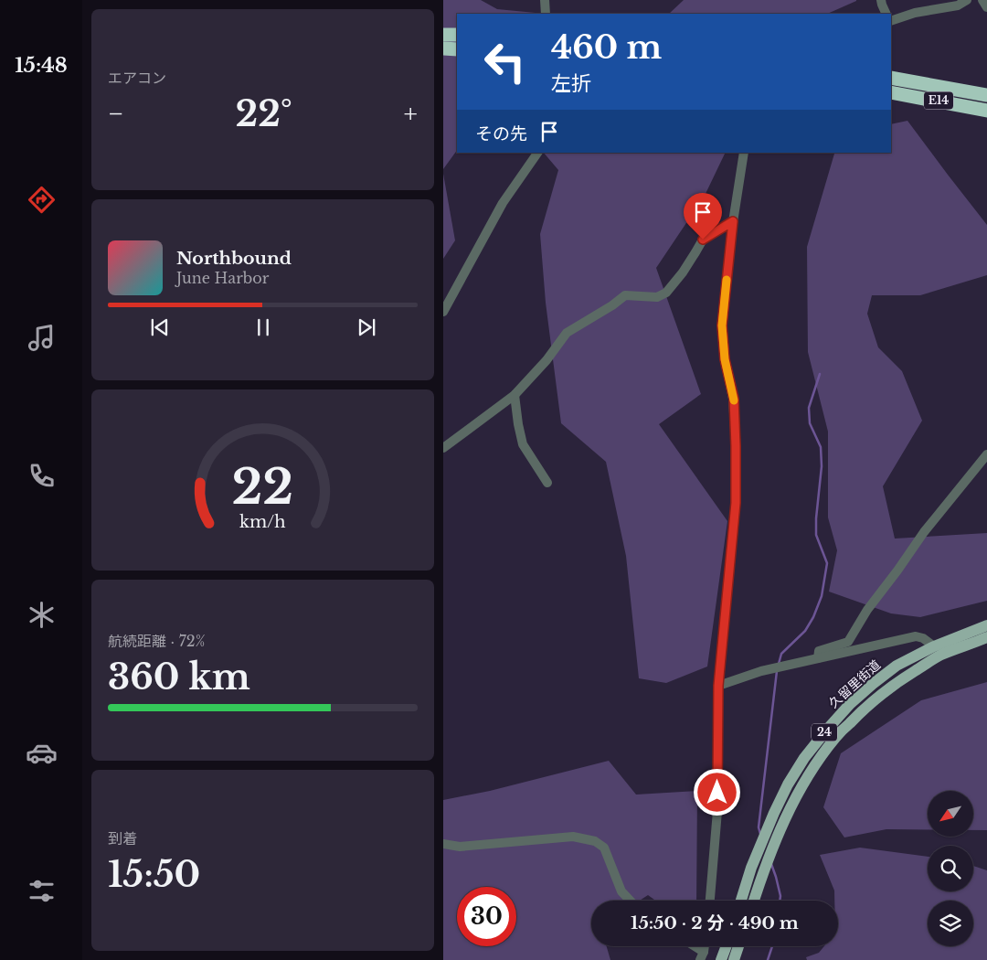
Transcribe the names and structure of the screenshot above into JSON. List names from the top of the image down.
{
  "streets": {
    "highway": ["E14"],
    "main road": ["久留里街道", "24"]
  },
  "north": "bottom left",
  "page": {
    "tabs": "15:48",
    "tile": [
      "エアコン",
      ["航続距離 · 72%", "360 km"],
      ["到着", "15:50"]
    ],
    "turn": ["460 m", "左折"],
    "heat": ["−", "22°", "+"],
    "then": "その先",
    "song": ["Northbound", "June Harbor"],
    "limit": "30",
    "trip": "15:50 · 2 分 · 490 m",
    "gauge": ["22", "km/h"]
  }
}
